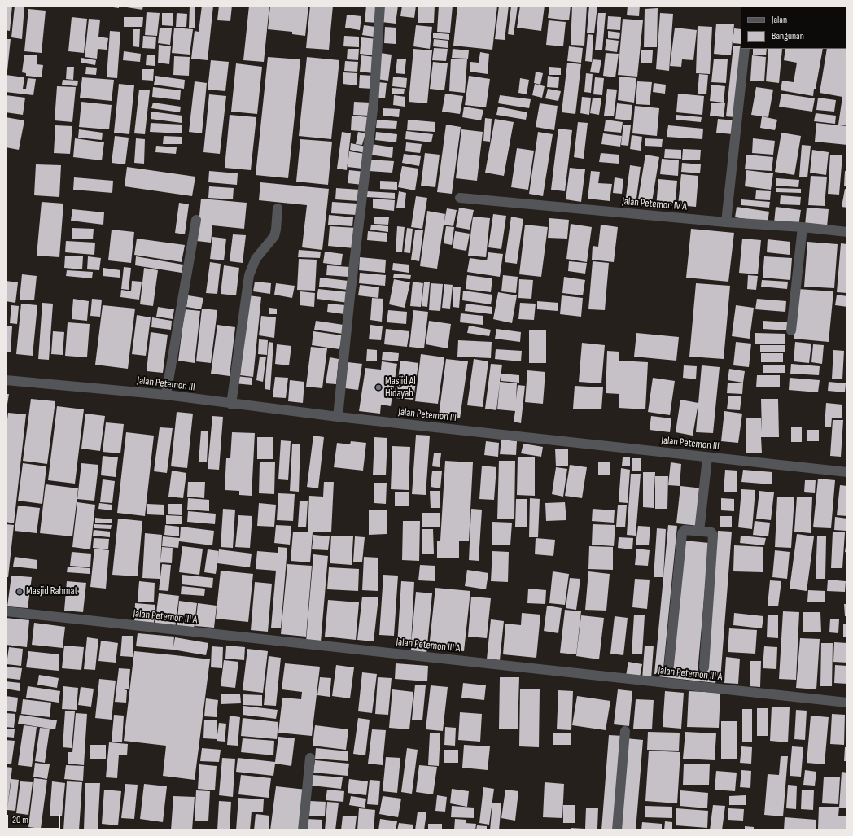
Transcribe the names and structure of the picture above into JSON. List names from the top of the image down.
{
  "streets": {
    "street": ["Jalan Petemon IV A", "Jalan Petemon III", "Jalan Petemon III A"]
  },
  "places": ["Masjid Al Hidayah", "Masjid Rahmat"],
  "legend": ["Jalan", "Bangunan"],
  "scale_bar": "20 m"
}
